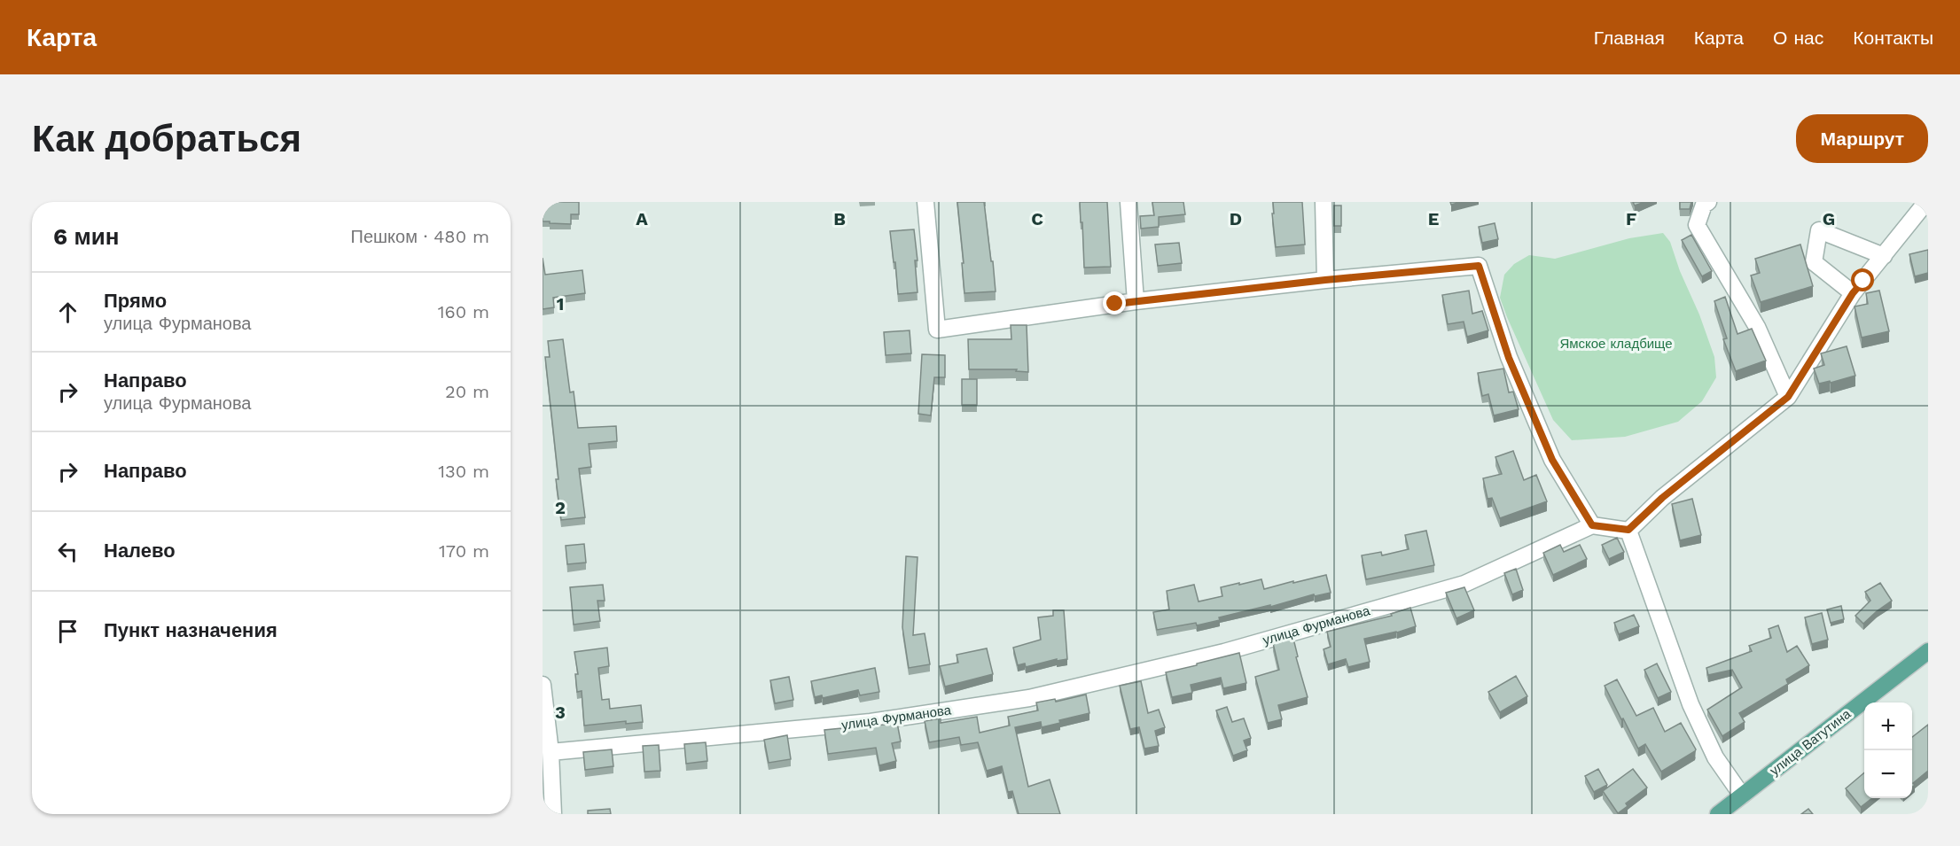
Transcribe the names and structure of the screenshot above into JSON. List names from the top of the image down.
{
  "streets": {
    "main road": ["улица Ватутина"],
    "street": ["улица Фурманова"]
  },
  "parks": ["Ямское кладбище"],
  "page": {
    "header": "Карта",
    "nav": [
      "Главная",
      "Карта",
      "О нас",
      "Контакты"
    ],
    "buttons": "Маршрут",
    "title": "Как добраться",
    "heading": ["6 мин", "Пешком · 480 m"],
    "list": [
      ["Прямо", "улица Фурманова", "160 m"],
      ["Направо", "улица Фурманова", "20 m"],
      ["Направо", "130 m"],
      ["Налево", "170 m"],
      "Пункт назначения"
    ],
    "map_buttons": ["+", "−"]
  },
  "grid": {
    "columns": [
      "A",
      "B",
      "C",
      "D",
      "E",
      "F",
      "G"
    ],
    "rows": ["1", "2", "3"]
  }
}
